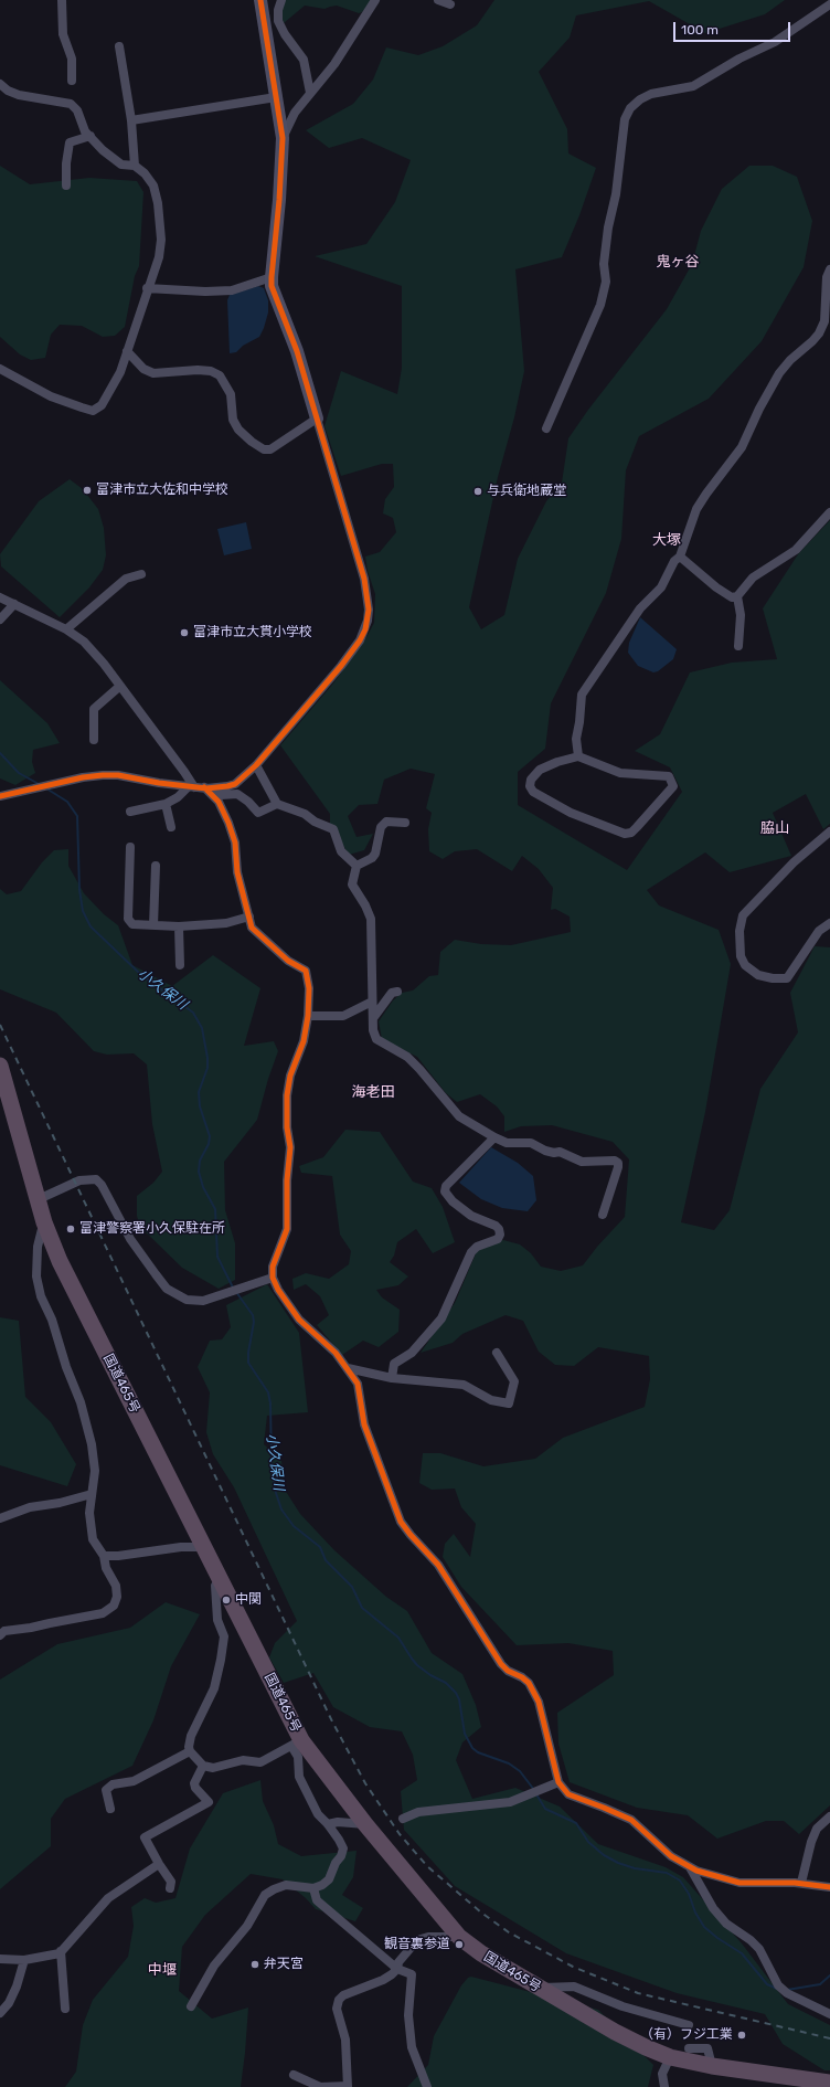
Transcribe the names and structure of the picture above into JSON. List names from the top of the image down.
{
  "streets": {
    "highway": ["国道465号"]
  },
  "districts": [
    "鬼ヶ谷",
    "大塚",
    "脇山",
    "海老田",
    "中堰"
  ],
  "water": ["小久保川"],
  "places": [
    "富津市立大佐和中学校",
    "与兵衛地蔵堂",
    "富津市立大貫小学校",
    "富津警察署小久保駐在所",
    "中関",
    "観音裏参道",
    "弁天宮",
    "（有）フジ工業"
  ],
  "scale_bar": "100 m"
}
